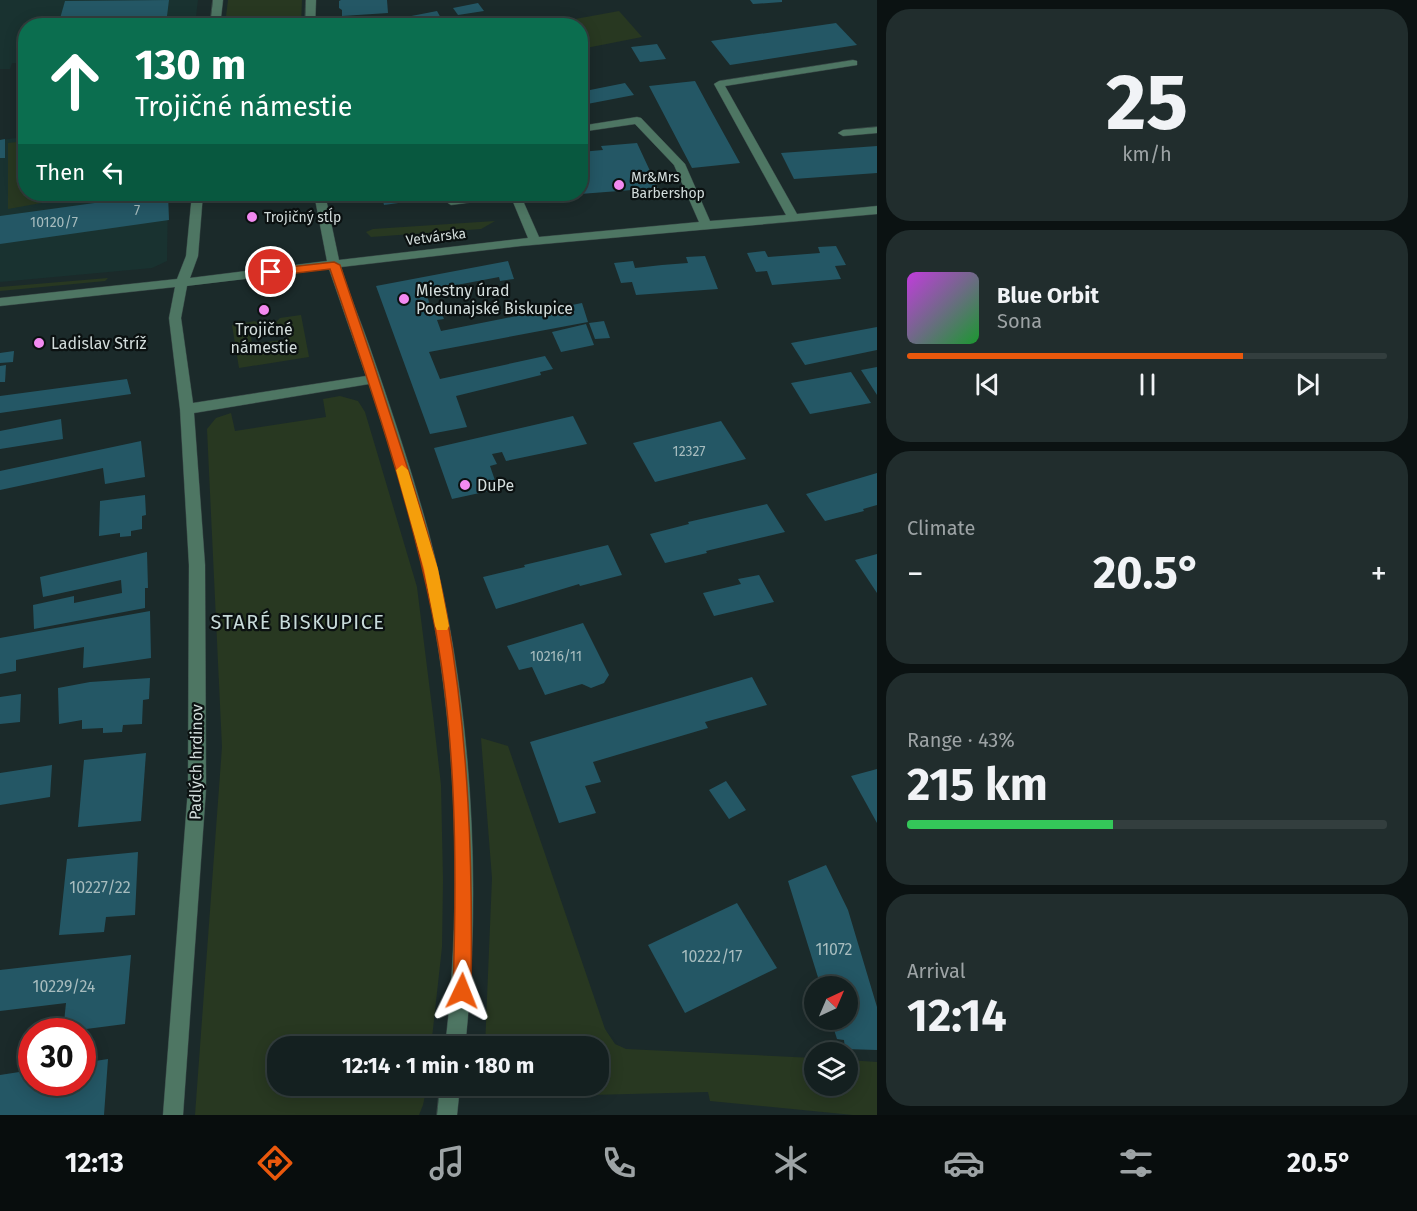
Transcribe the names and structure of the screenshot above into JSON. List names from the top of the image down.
{
  "streets": {
    "street": ["Vetvárska", "Padlých hrdinov"]
  },
  "districts": ["STARÉ BISKUPICE"],
  "places": [
    "Mr&Mrs Barbershop",
    "Trojičný stĺp",
    "Miestny úrad Podunajské Biskupice",
    "Trojičné námestie",
    "Ladislav Stríž",
    "DuPe"
  ],
  "house_numbers": [
    "7",
    "10120/7",
    "12327",
    "10216/11",
    "10227/22",
    "11072",
    "10222/17",
    "10229/24"
  ],
  "north": "top right",
  "page": {
    "tile": [
      ["25", "km/h"],
      "Climate",
      ["Range · 43%", "215 km"],
      ["Arrival", "12:14"]
    ],
    "turn": ["130 m", "Trojičné námestie"],
    "then": "Then",
    "song": ["Blue Orbit", "Sona"],
    "heat": ["−", "20.5°", "+"],
    "limit": "30",
    "trip": "12:14 · 1 min · 180 m",
    "tabs": ["12:13", "20.5°"]
  }
}
